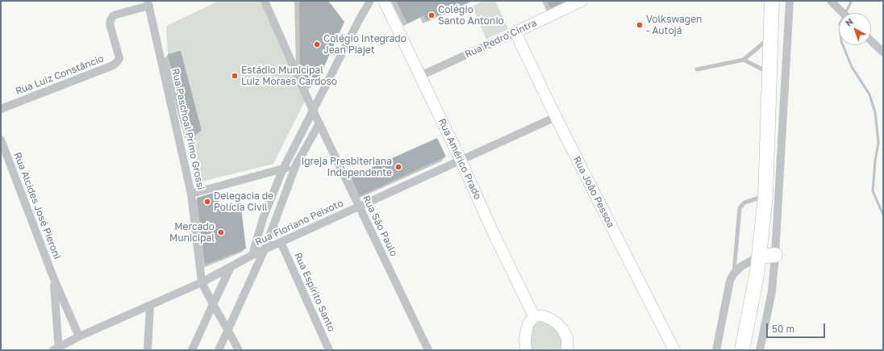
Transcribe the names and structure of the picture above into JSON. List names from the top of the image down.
{
  "streets": {
    "street": [
      "Rua Pedro Cintra",
      "Rua Luiz Constâncio",
      "Rua Paschoal Primo Grossi",
      "Rua Américo Prado",
      "Rua João Pessoa",
      "Rua Alcides José Pieroni",
      "Rua Floriano Peixoto",
      "Rua São Paulo",
      "Rua Espírito Santo"
    ]
  },
  "crossings": [
    ["Rua Pedro Cintra", "Rua Américo Prado"],
    ["Rua Pedro Cintra", "Rua João Pessoa"],
    ["Rua Luiz Constâncio", "Rua Paschoal Primo Grossi"],
    ["Rua Paschoal Primo Grossi", "Rua Floriano Peixoto"],
    ["Rua Américo Prado", "Rua Floriano Peixoto"],
    ["Rua João Pessoa", "Rua Floriano Peixoto"],
    ["Rua Alcides José Pieroni", "Rua Floriano Peixoto"],
    ["Rua Floriano Peixoto", "Rua São Paulo"],
    ["Rua Floriano Peixoto", "Rua Espírito Santo"]
  ],
  "places": [
    "Colégio Santo Antonio",
    "Volkswagen - Autojá",
    "Colégio Integrado Jean Piajet",
    "Estádio Municipal Luiz Moraes Cardoso",
    "Igreja Presbiteriana Independente",
    "Delegacia de Polícia Civil",
    "Mercado Municipal"
  ],
  "scale_bar": "50 m",
  "north": "top left"
}
